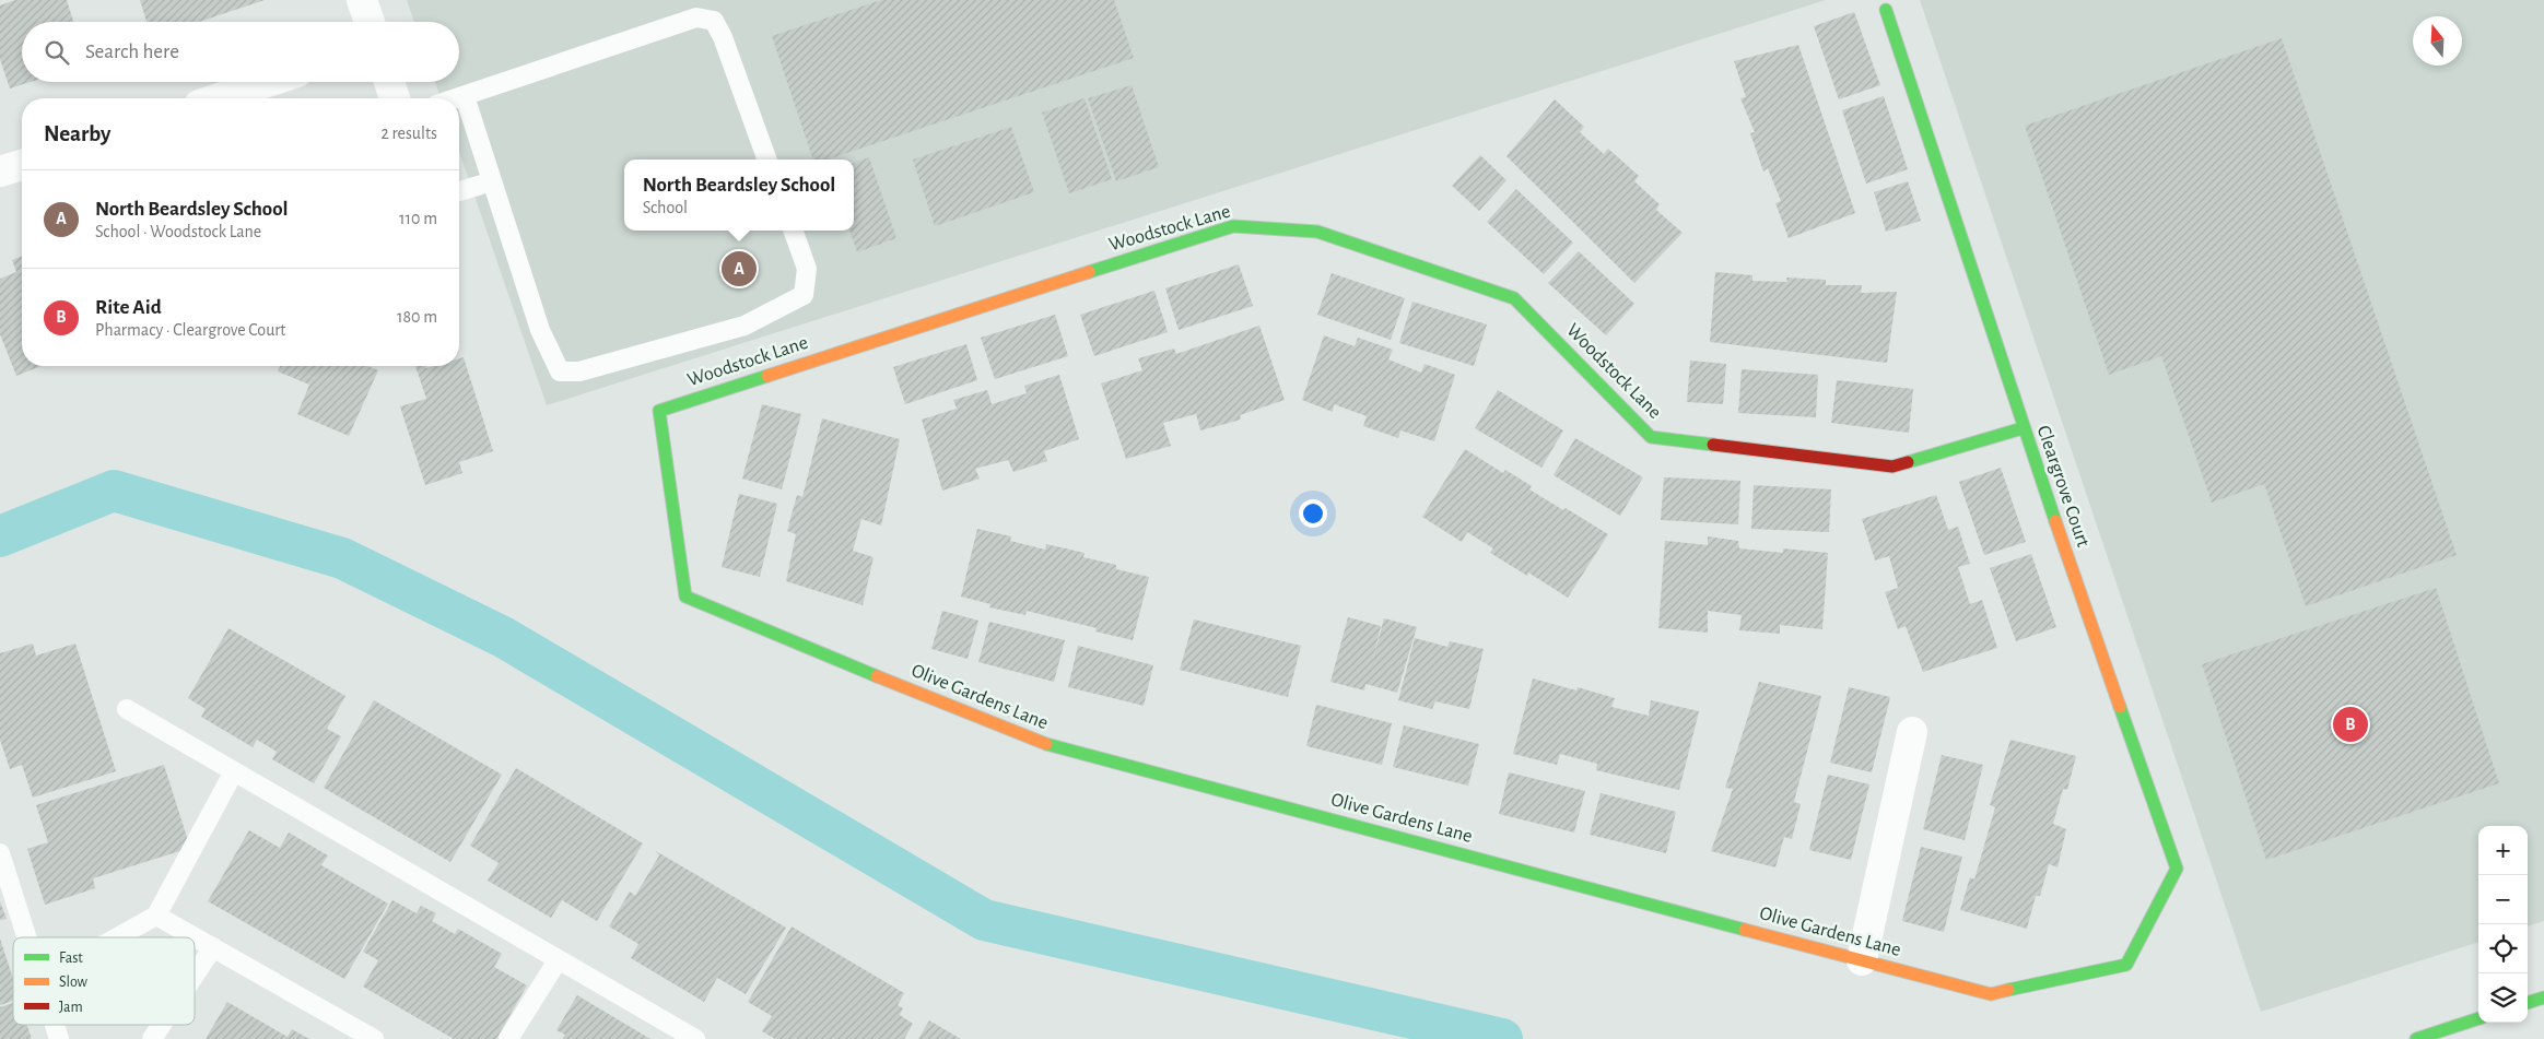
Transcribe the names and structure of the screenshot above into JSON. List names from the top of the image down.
{
  "streets": {
    "street": ["Woodstock Lane", "Cleargrove Court", "Olive Gardens Lane"]
  },
  "crossings": [
    ["Woodstock Lane", "Cleargrove Court"],
    ["Woodstock Lane", "Olive Gardens Lane"],
    ["Cleargrove Court", "Olive Gardens Lane"]
  ],
  "legend": ["Fast", "Slow", "Jam"],
  "north": "top",
  "page": {
    "search": "Search here",
    "heading": ["Nearby", "2 results"],
    "popup": ["North Beardsley School", "School"],
    "list": [
      {
        "mark": "A",
        "name": "North Beardsley School",
        "note": "School · Woodstock Lane",
        "value": "110 m"
      },
      {
        "mark": "B",
        "name": "Rite Aid",
        "note": "Pharmacy · Cleargrove Court",
        "value": "180 m"
      }
    ],
    "pins": ["A", "B"],
    "map_buttons": ["+", "−"]
  }
}
